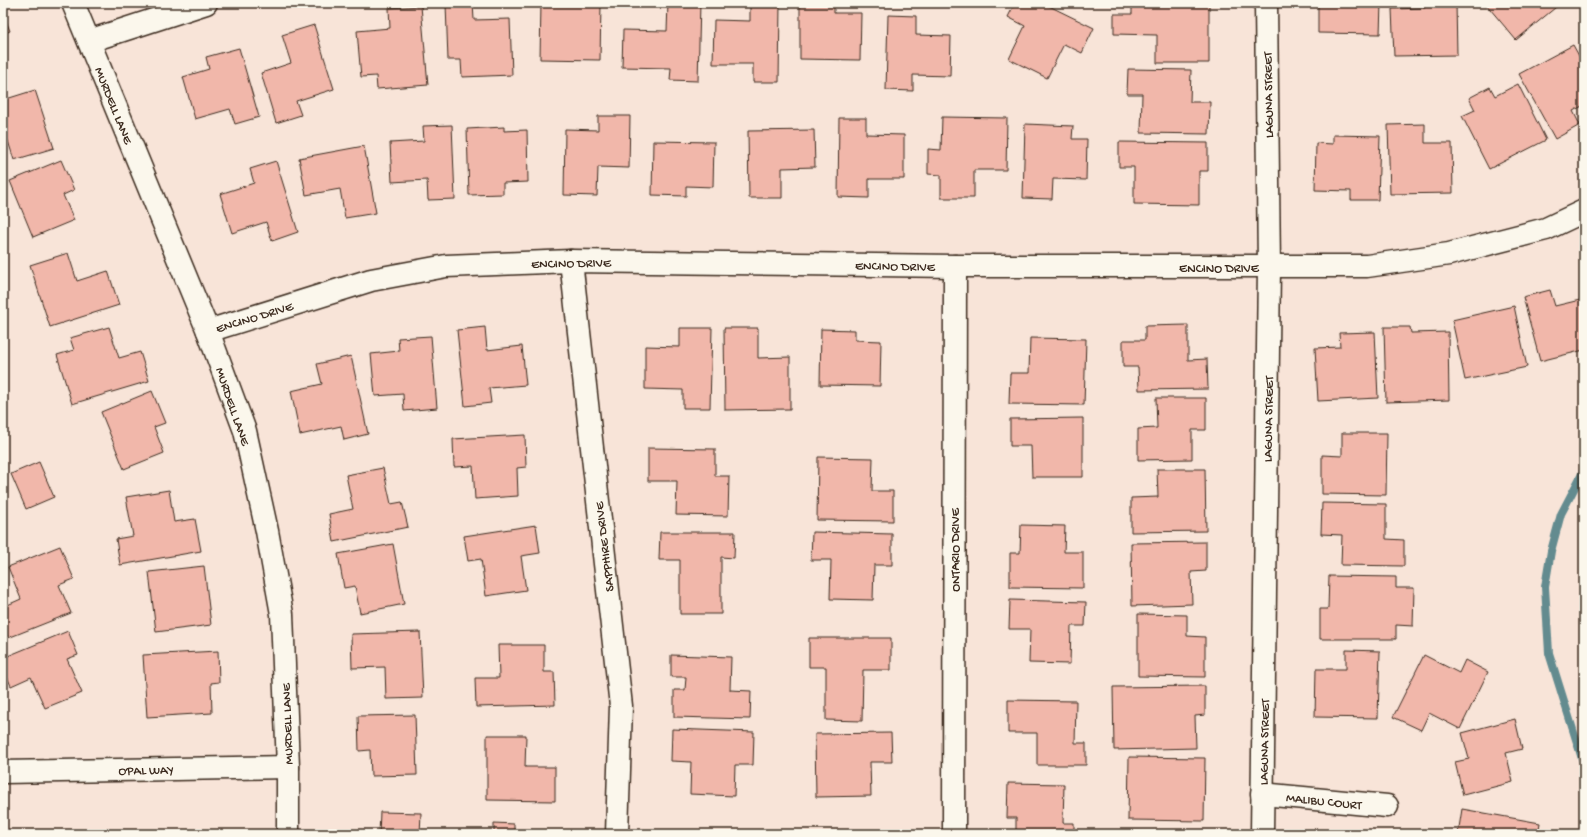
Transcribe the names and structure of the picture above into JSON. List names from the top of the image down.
{
  "streets": {
    "street": [
      "LAGUNA STREET",
      "MURDELL LANE",
      "ENCINO DRIVE",
      "SAPPHIRE DRIVE",
      "ONTARIO DRIVE",
      "OPAL WAY",
      "MALIBU COURT"
    ]
  },
  "crossings": [
    ["LAGUNA STREET", "ENCINO DRIVE"],
    ["LAGUNA STREET", "MALIBU COURT"],
    ["MURDELL LANE", "ENCINO DRIVE"],
    ["MURDELL LANE", "OPAL WAY"],
    ["ENCINO DRIVE", "SAPPHIRE DRIVE"],
    ["ENCINO DRIVE", "ONTARIO DRIVE"]
  ]
}
